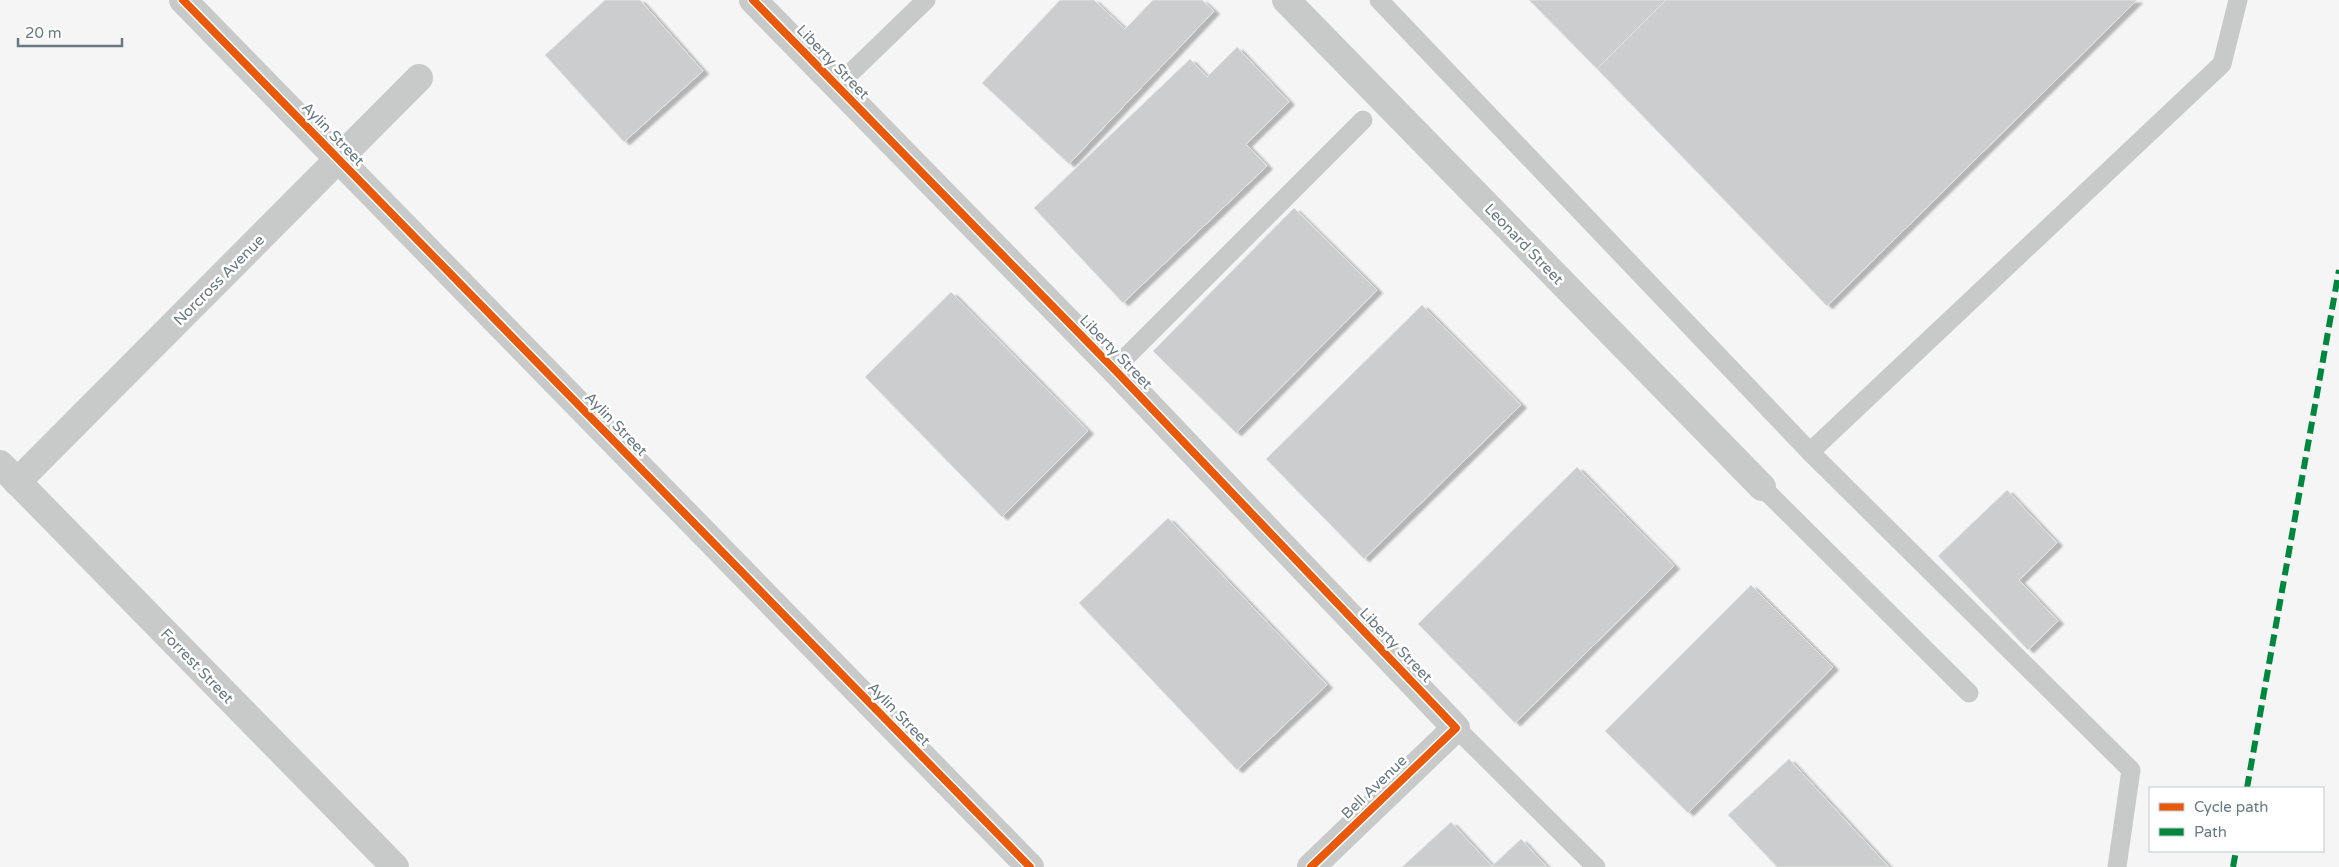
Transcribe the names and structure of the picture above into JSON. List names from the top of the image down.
{
  "streets": {
    "street": [
      "Liberty Street",
      "Aylin Street",
      "Leonard Street",
      "Norcross Avenue",
      "Forrest Street",
      "Bell Avenue"
    ]
  },
  "crossings": [
    ["Liberty Street", "Bell Avenue"],
    ["Aylin Street", "Norcross Avenue"],
    ["Norcross Avenue", "Forrest Street"]
  ],
  "legend": ["Cycle path", "Path"],
  "scale_bar": "20 m"
}
